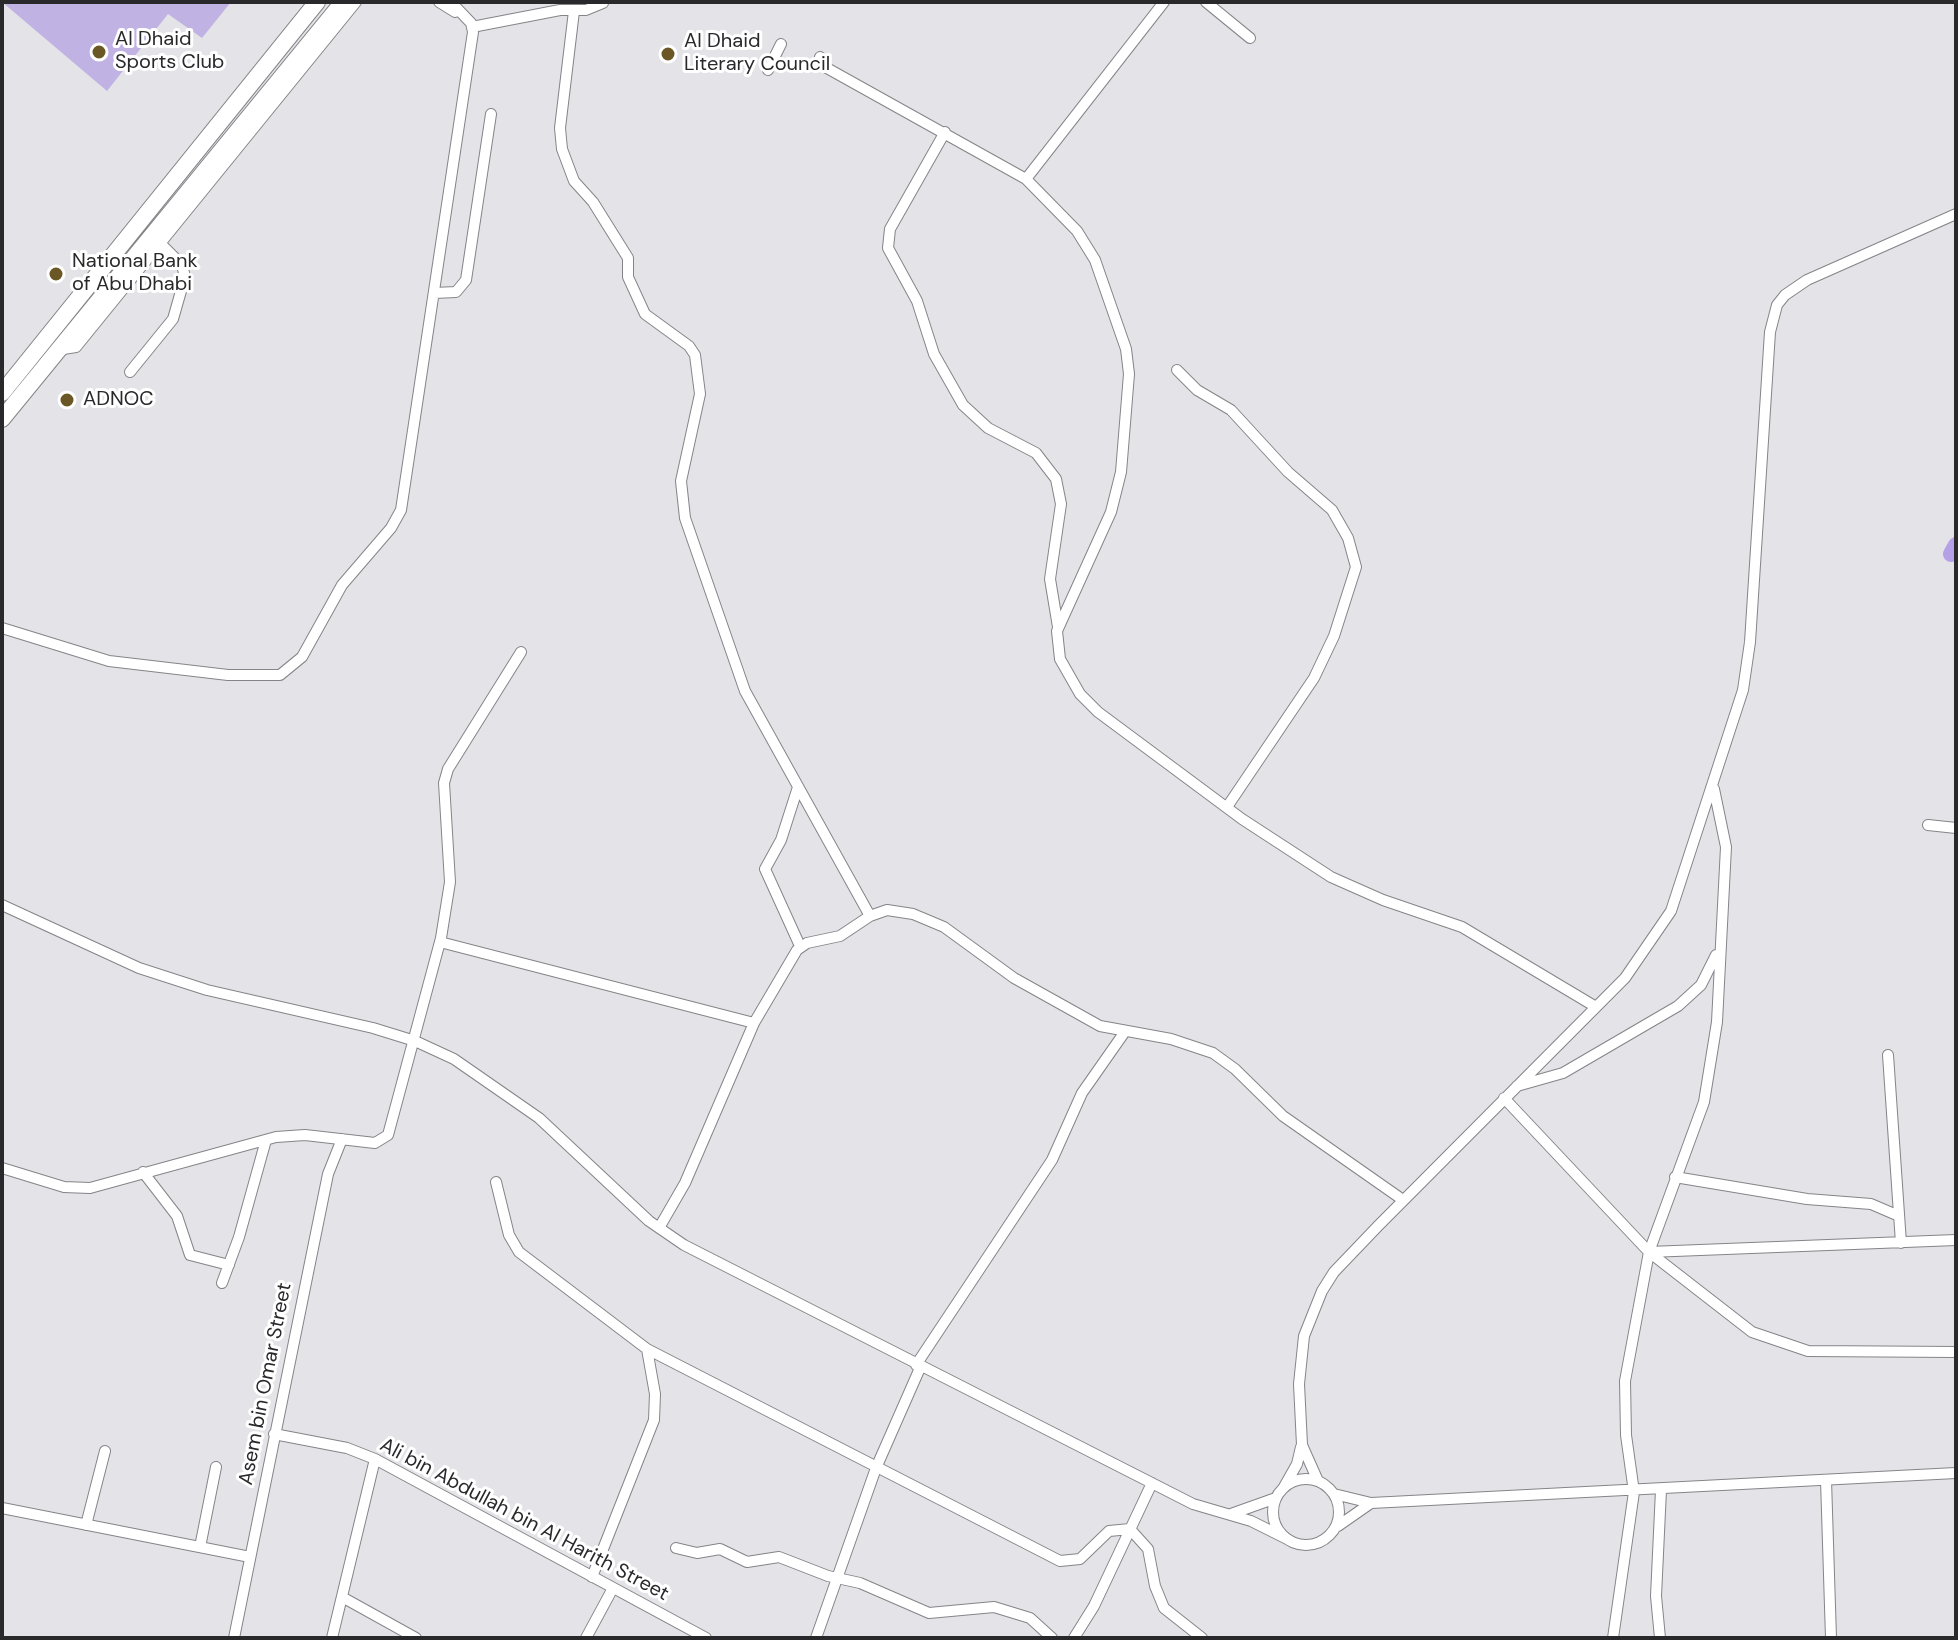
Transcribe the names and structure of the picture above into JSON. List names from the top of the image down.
{
  "streets": {
    "street": ["Asem bin Omar Street", "Ali bin Abdullah bin Al Harith Street"]
  },
  "crossings": [
    ["Asem bin Omar Street", "Ali bin Abdullah bin Al Harith Street"]
  ],
  "places": [
    "Al Dhaid Sports Club",
    "Al Dhaid Literary Council",
    "National Bank of Abu Dhabi",
    "ADNOC"
  ]
}
